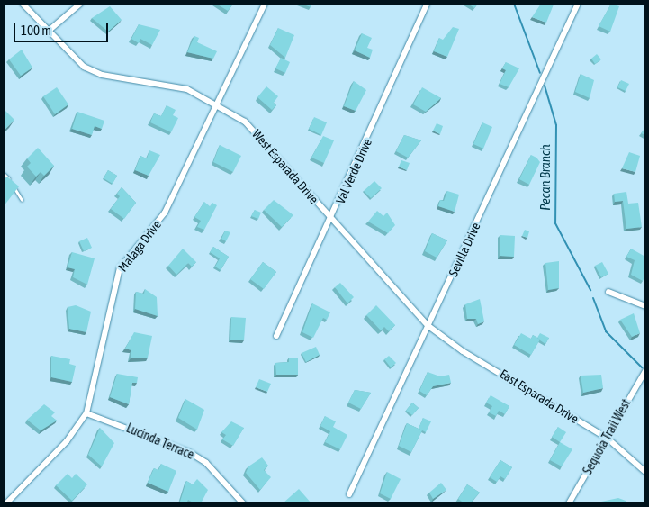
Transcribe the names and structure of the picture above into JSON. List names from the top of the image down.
{
  "streets": {
    "street": [
      "West Esparada Drive",
      "Val Verde Drive",
      "Malaga Drive",
      "Sevilla Drive",
      "East Esparada Drive",
      "Sequoia Trail West",
      "Lucinda Terrace"
    ]
  },
  "crossings": [
    ["West Esparada Drive", "Val Verde Drive"],
    ["West Esparada Drive", "Malaga Drive"],
    ["West Esparada Drive", "Sevilla Drive"],
    ["West Esparada Drive", "East Esparada Drive"],
    ["Malaga Drive", "Lucinda Terrace"],
    ["Sevilla Drive", "East Esparada Drive"],
    ["East Esparada Drive", "Sequoia Trail West"]
  ],
  "water": ["Pecan Branch"],
  "scale_bar": "100 m"
}
